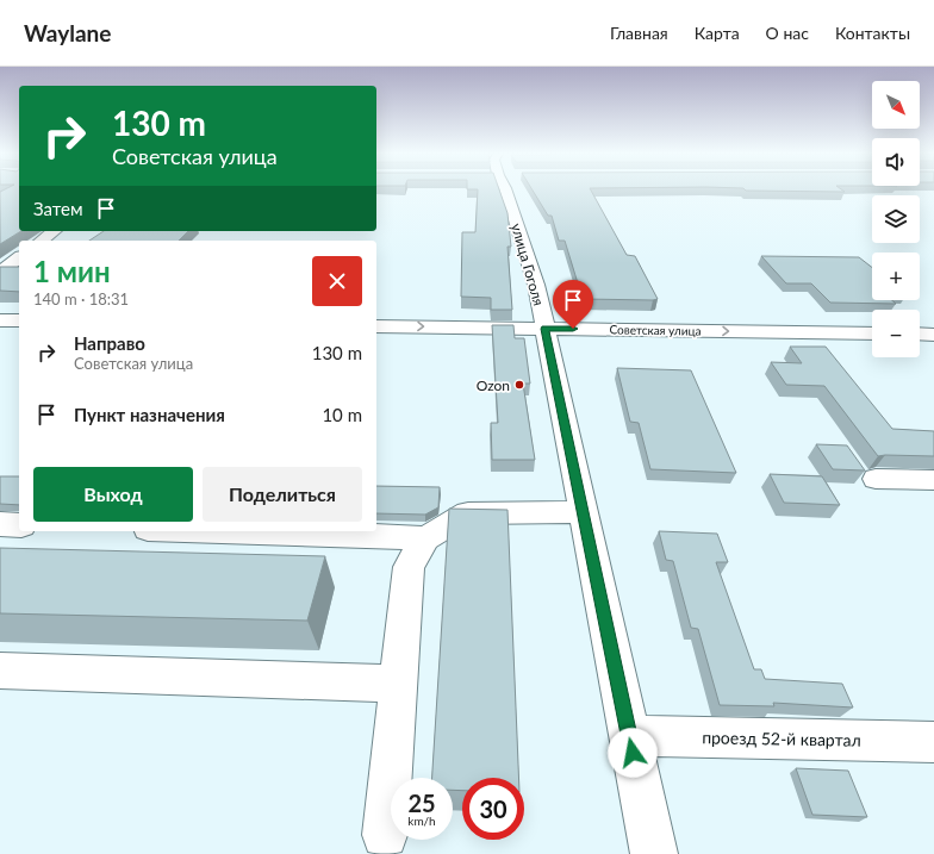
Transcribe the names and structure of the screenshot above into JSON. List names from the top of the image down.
{
  "streets": {
    "street": ["улица Гоголя", "Советская улица", "проезд 52-й квартал"]
  },
  "crossings": [
    ["улица Гоголя", "Советская улица"],
    ["улица Гоголя", "проезд 52-й квартал"]
  ],
  "places": ["Ozon"],
  "north": "bottom right",
  "page": {
    "header": "Waylane",
    "nav": [
      "Главная",
      "Карта",
      "О нас",
      "Контакты"
    ],
    "map_buttons": ["+", "−"],
    "turn": ["130 m", "Советская улица"],
    "then": "Затем",
    "heading": ["1 мин", "140 m · 18:31"],
    "list": [
      {
        "name": "Направо",
        "note": "Советская улица",
        "value": "130 m"
      },
      {
        "name": "Пункт назначения",
        "value": "10 m"
      }
    ],
    "buttons": ["Выход", "Поделиться"],
    "speed": "25 km/h",
    "limit": "30"
  }
}
